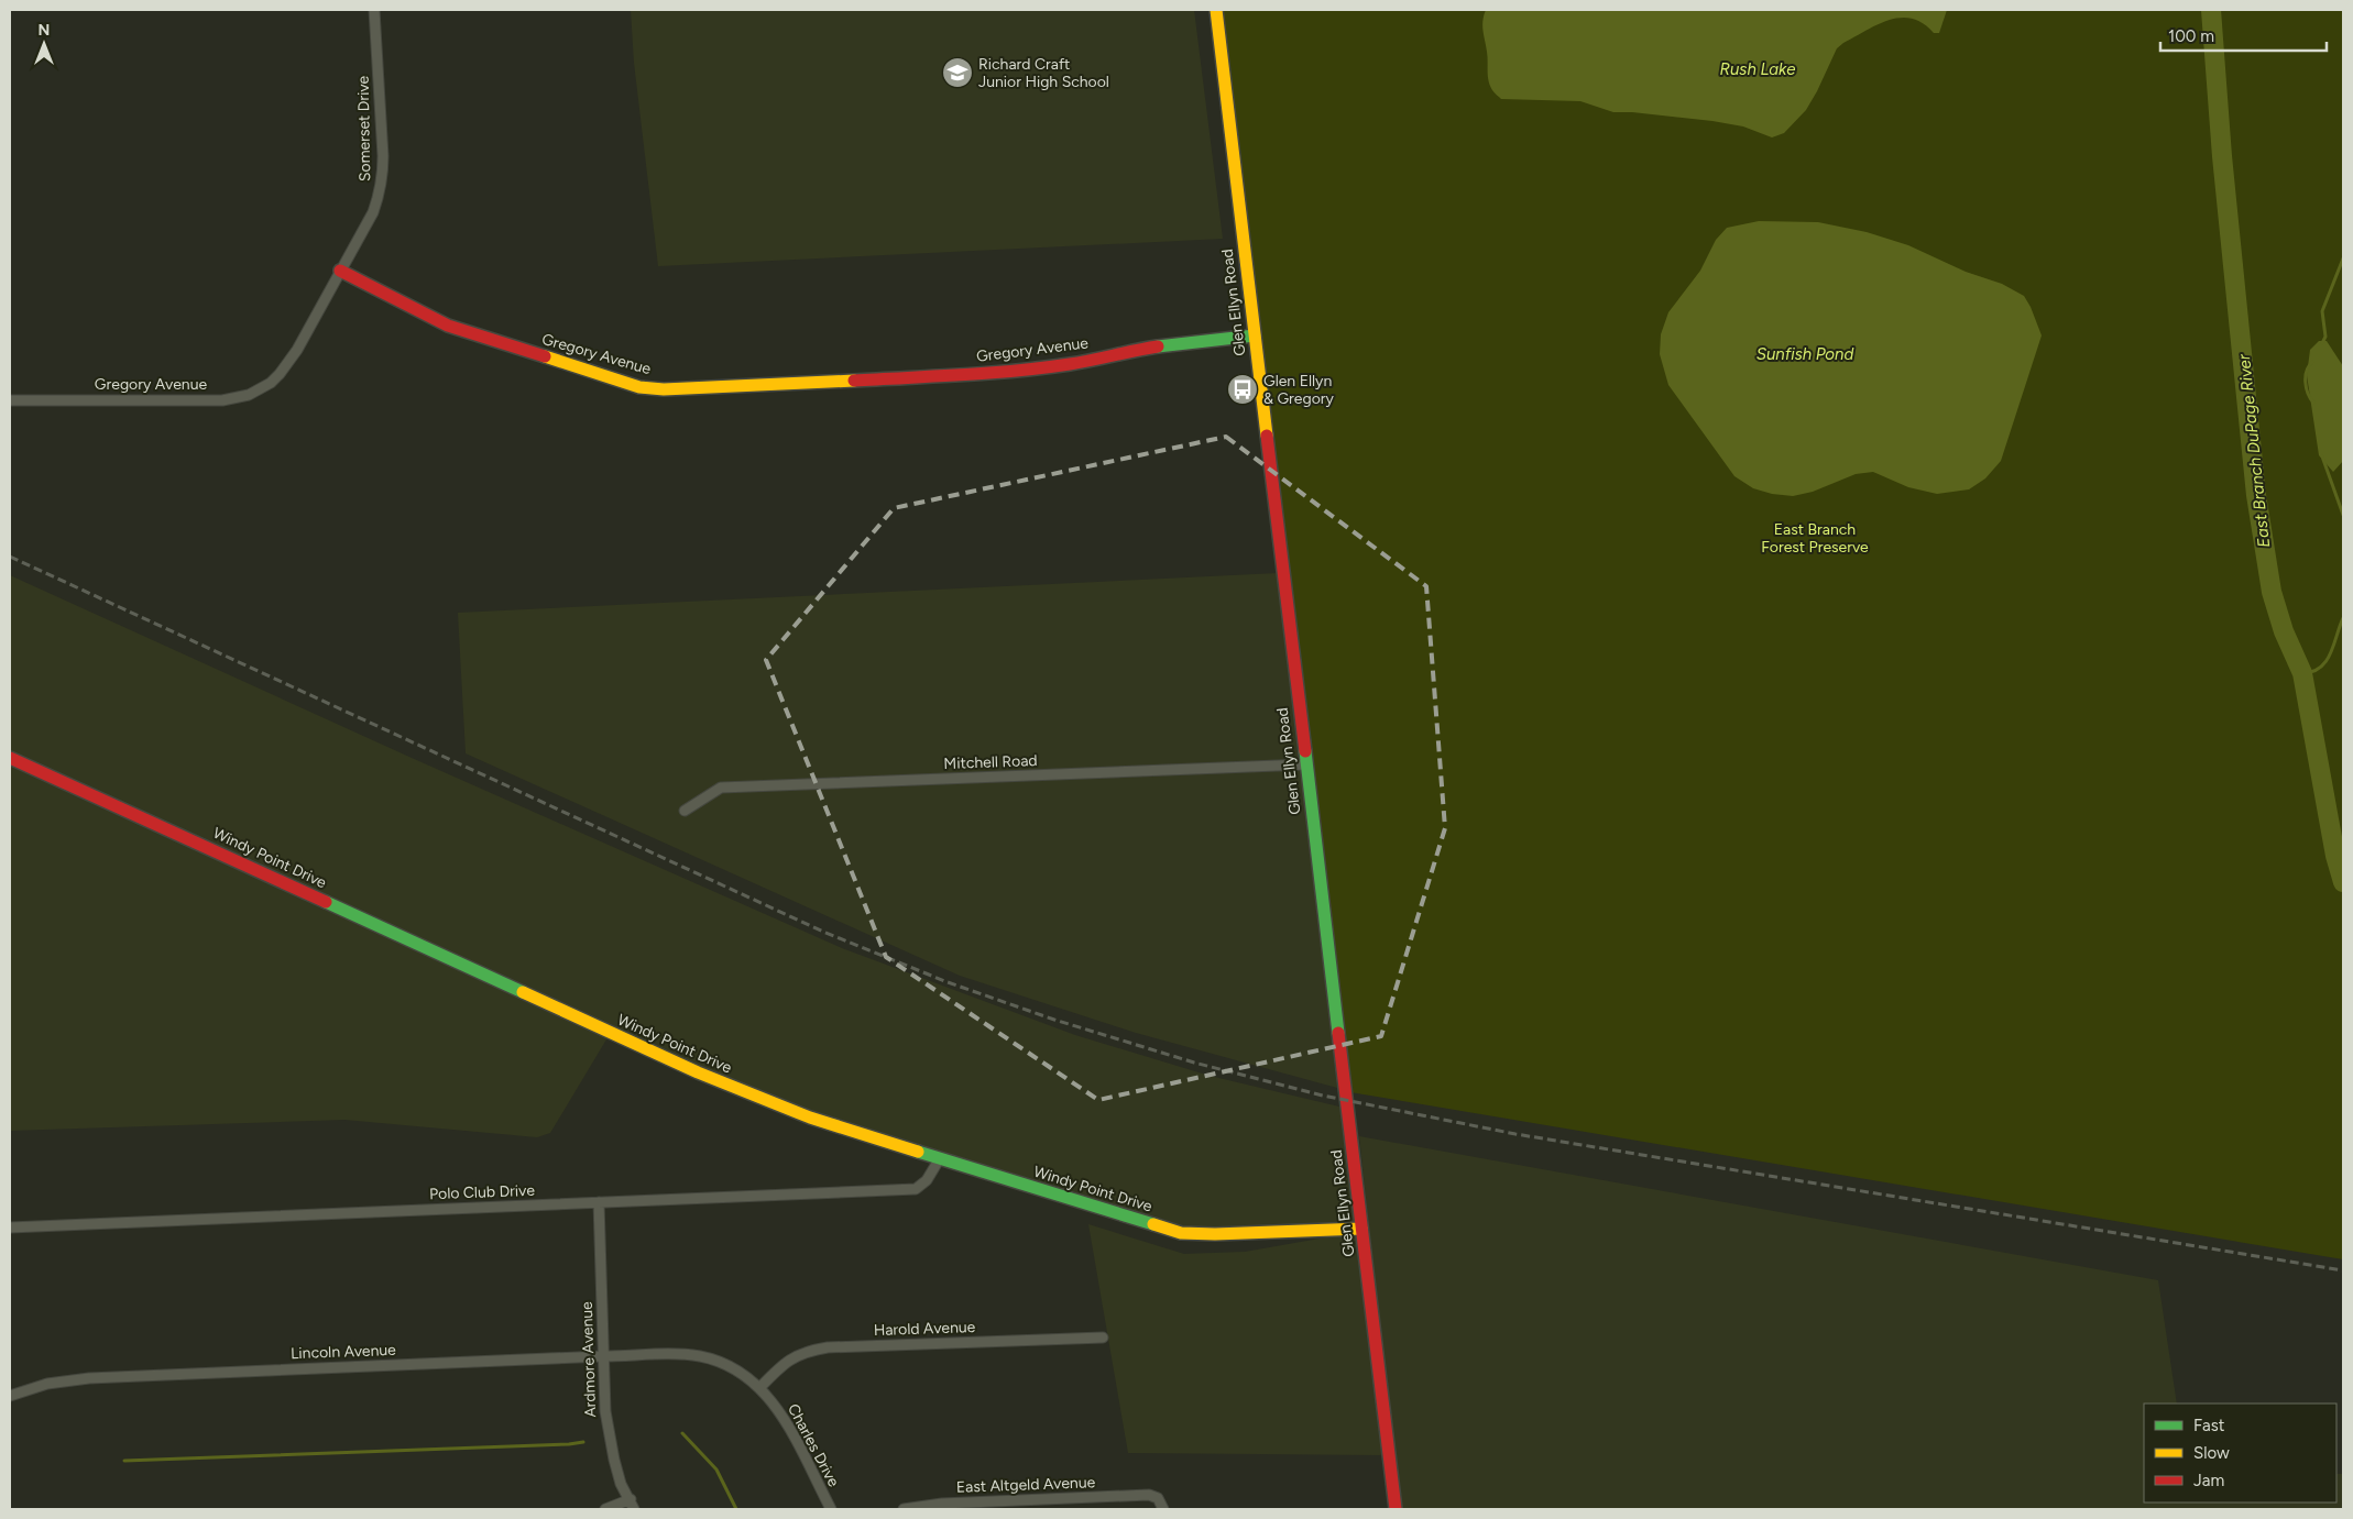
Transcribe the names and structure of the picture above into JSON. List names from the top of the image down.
{
  "streets": {
    "street": [
      "Somerset Drive",
      "Glen Ellyn Road",
      "Gregory Avenue",
      "Mitchell Road",
      "Windy Point Drive",
      "Polo Club Drive",
      "Harold Avenue",
      "Lincoln Avenue",
      "Ardmore Avenue",
      "Charles Drive",
      "East Altgeld Avenue"
    ]
  },
  "crossings": [
    ["Somerset Drive", "Gregory Avenue"],
    ["Glen Ellyn Road", "Gregory Avenue"],
    ["Glen Ellyn Road", "Mitchell Road"],
    ["Glen Ellyn Road", "Windy Point Drive"],
    ["Windy Point Drive", "Polo Club Drive"],
    ["Polo Club Drive", "Ardmore Avenue"],
    ["Harold Avenue", "Charles Drive"],
    ["Lincoln Avenue", "Ardmore Avenue"],
    ["Lincoln Avenue", "Charles Drive"]
  ],
  "water": ["Rush Lake", "Sunfish Pond", "East Branch DuPage River"],
  "parks": ["East Branch Forest Preserve"],
  "places": {
    "school or university": ["Richard Craft Junior High School"],
    "bus stop": ["Glen Ellyn & Gregory"]
  },
  "legend": ["Fast", "Slow", "Jam"],
  "scale_bar": "100 m",
  "north": "top"
}
